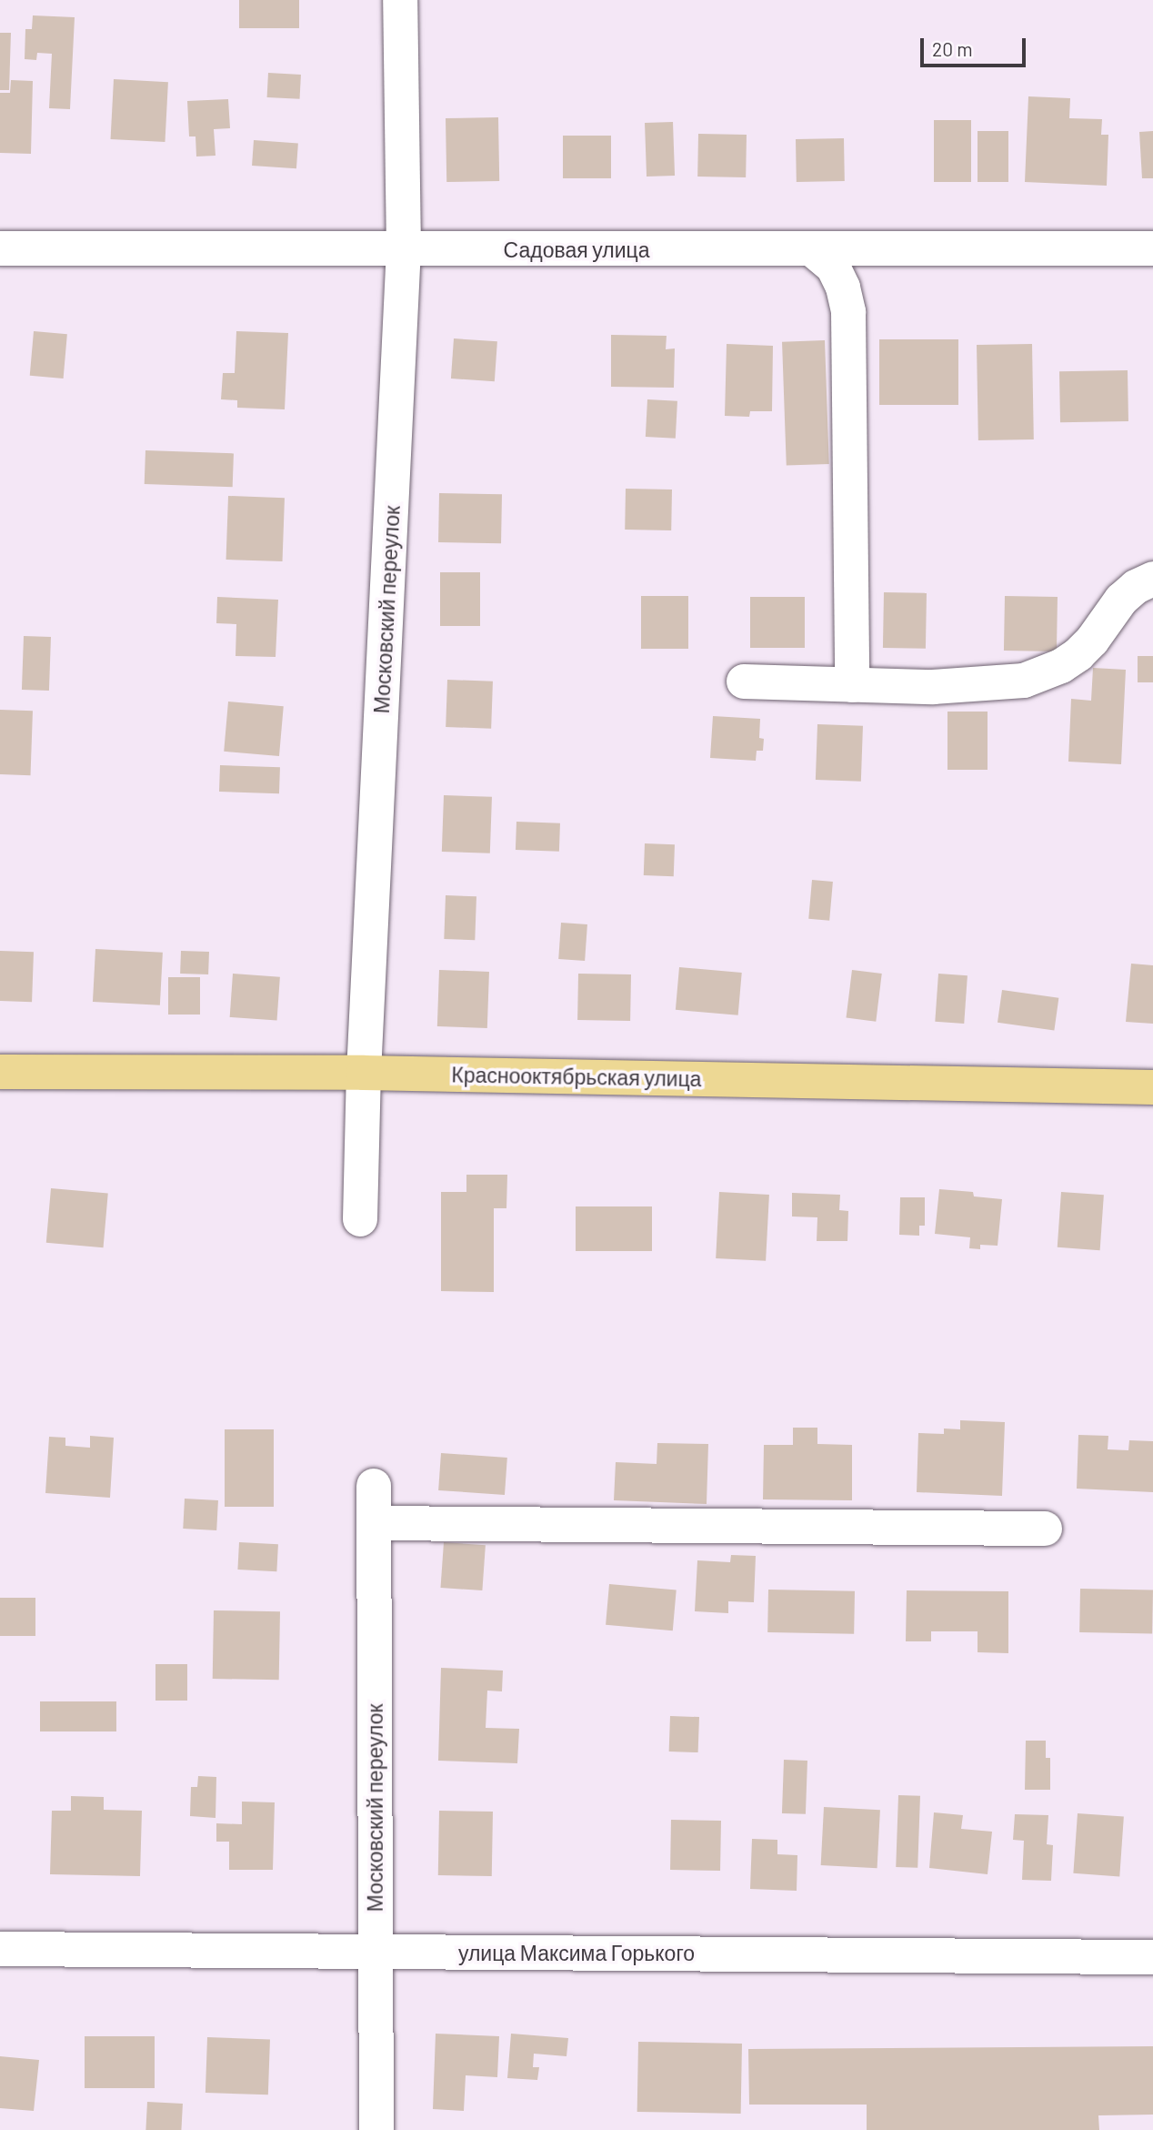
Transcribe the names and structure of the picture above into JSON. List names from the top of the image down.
{
  "streets": {
    "main road": ["Краснооктябрьская улица"],
    "street": ["Садовая улица", "Московский переулок", "улица Максима Горького"]
  },
  "crossings": [
    ["Садовая улица", "Московский переулок"],
    ["Московский переулок", "Краснооктябрьская улица"],
    ["Московский переулок", "улица Максима Горького"]
  ],
  "scale_bar": "20 m"
}
